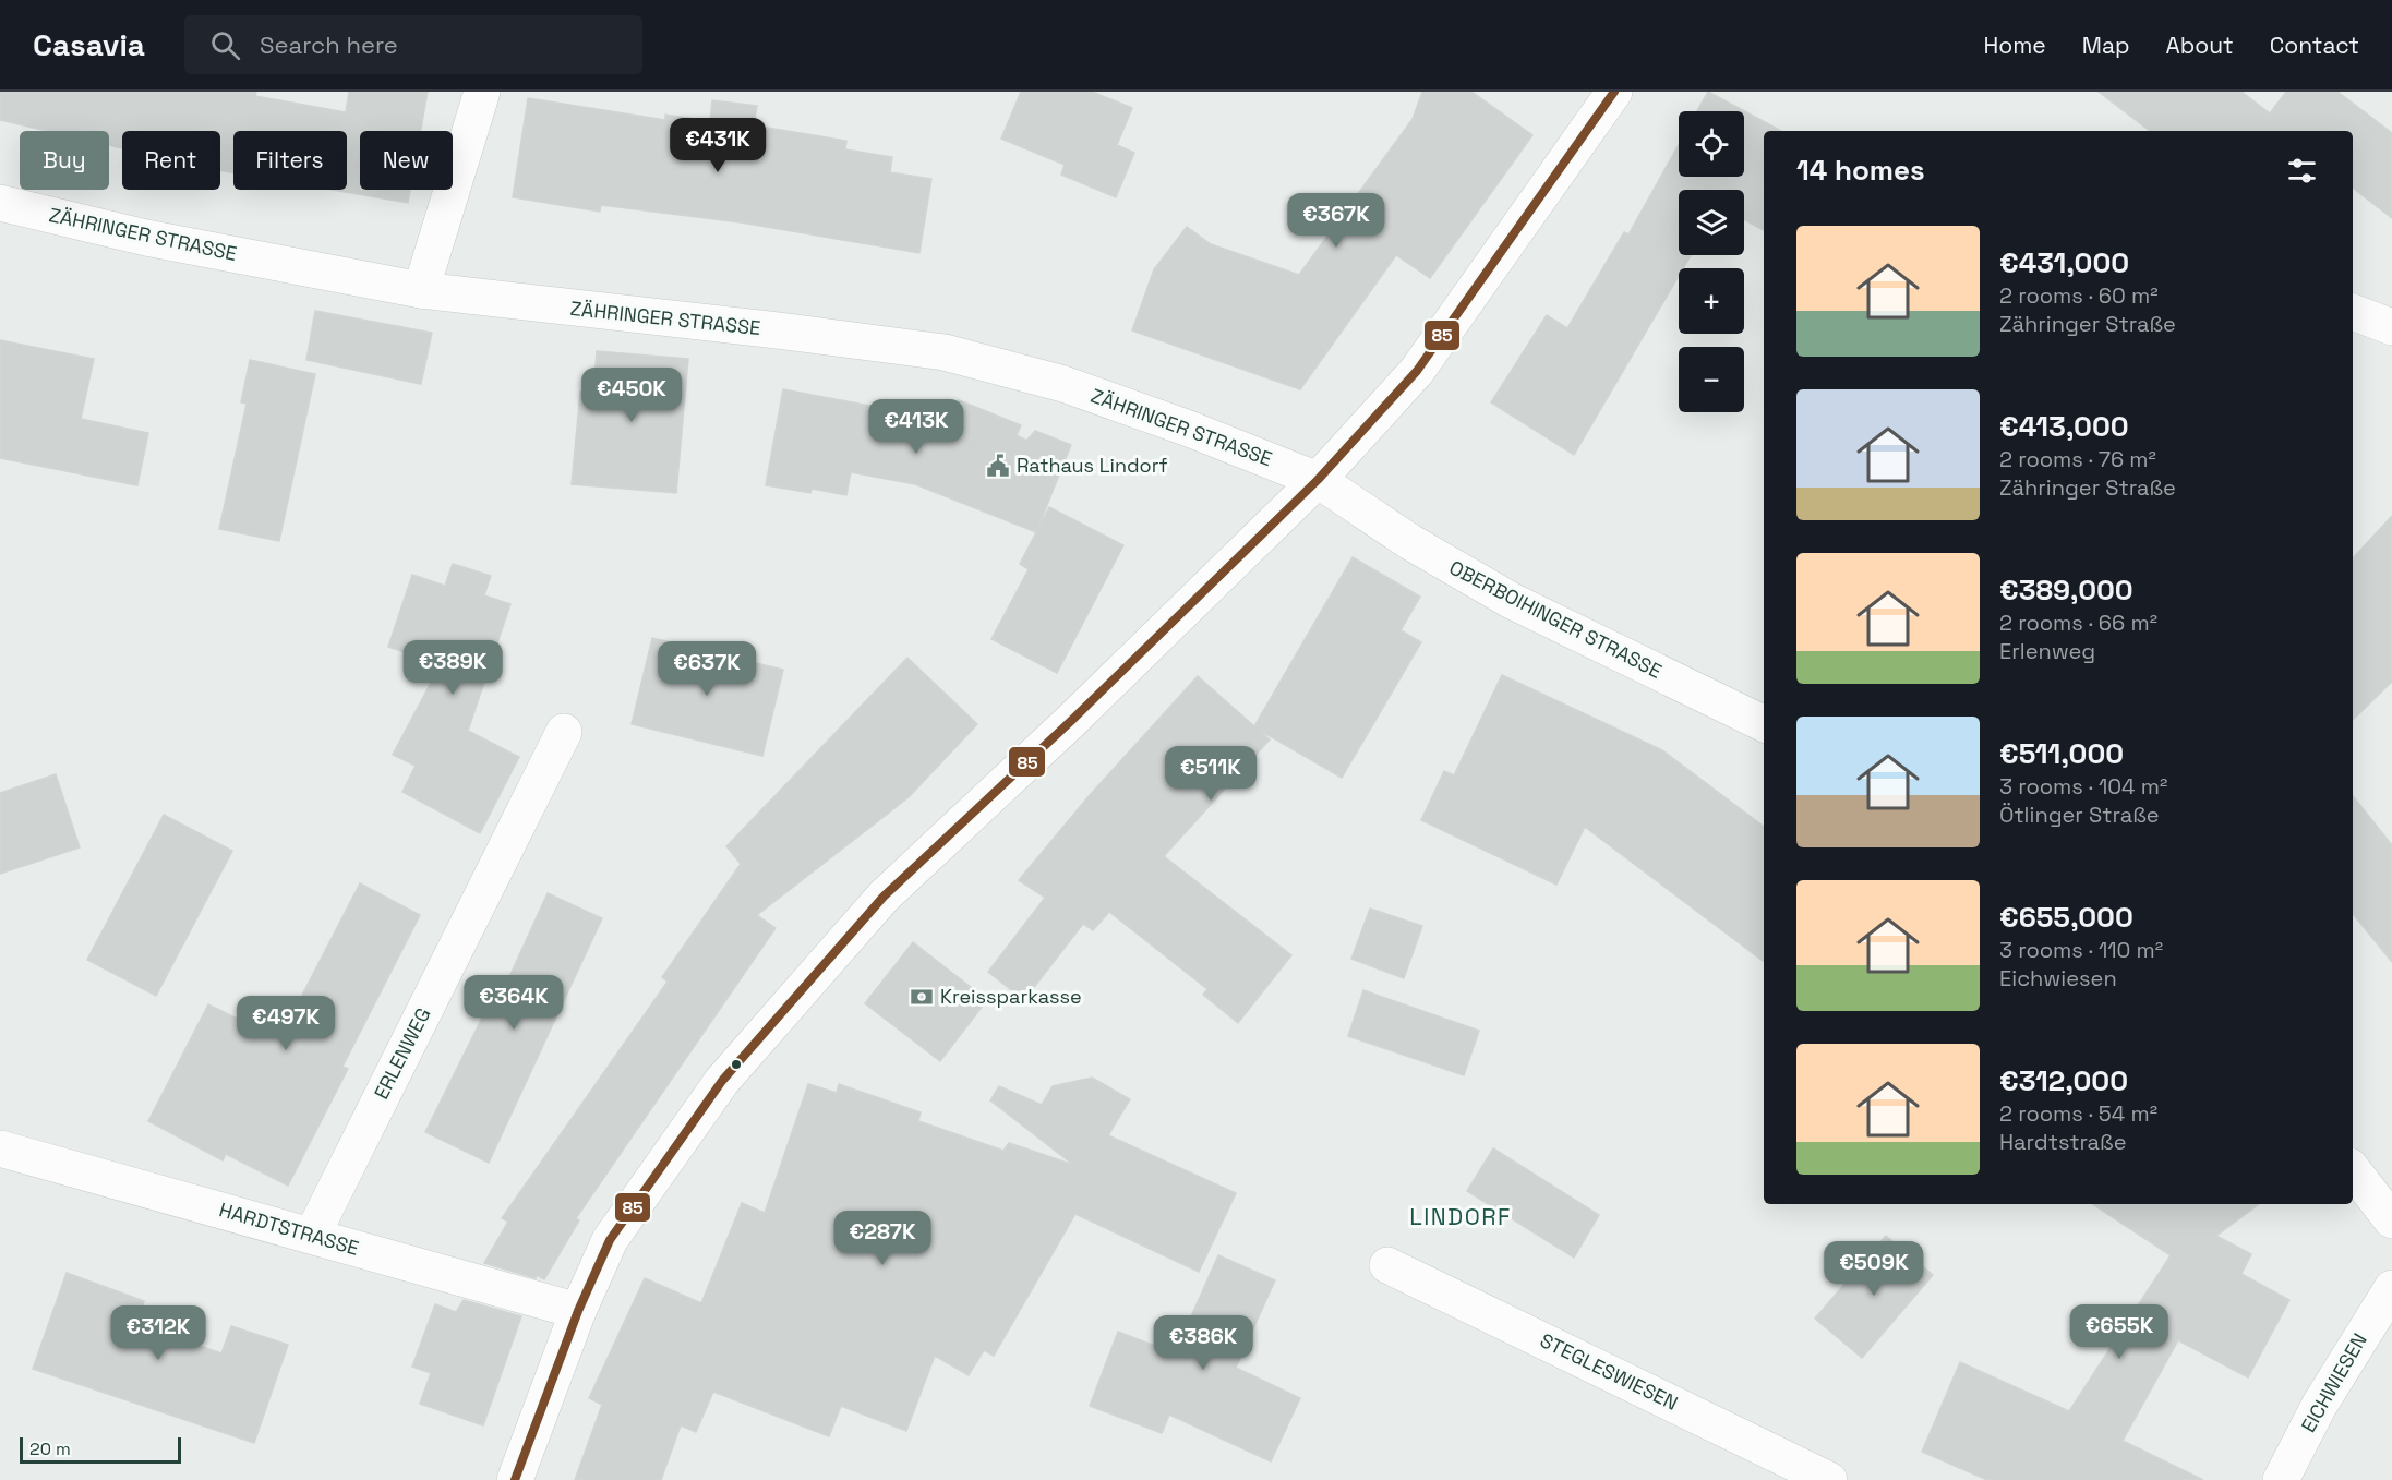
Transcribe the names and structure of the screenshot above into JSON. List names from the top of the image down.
{
  "streets": {
    "street": [
      "ZÄHRINGER STRASSE",
      "OBERBOIHINGER STRASSE",
      "ERLENWEG",
      "HARDTSTRASSE",
      "STEGLESWIESEN",
      "EICHWIESEN"
    ]
  },
  "crossings": [
    ["ZÄHRINGER STRASSE", "OBERBOIHINGER STRASSE"],
    ["ERLENWEG", "HARDTSTRASSE"]
  ],
  "districts": ["LINDORF"],
  "places": {
    "public building": ["Rathaus Lindorf"],
    "bank": ["Kreissparkasse"]
  },
  "lines": ["transit line 85"],
  "scale_bar": "20 m",
  "page": {
    "header": "Casavia",
    "search": "Search here",
    "nav": [
      "Home",
      "Map",
      "About",
      "Contact"
    ],
    "map_buttons": ["+", "−"],
    "price": [
      "€431K",
      "€367K",
      "€450K",
      "€413K",
      "€389K",
      "€637K",
      "€511K",
      "€364K",
      "€497K",
      "€287K",
      "€509K",
      "€655K",
      "€312K",
      "€386K"
    ],
    "chip": [
      "Buy",
      "Rent",
      "Filters",
      "New"
    ],
    "heading": "14 homes",
    "list": [
      {
        "name": "€431,000",
        "note": "2 rooms · 60 m² · Zähringer Straße"
      },
      {
        "name": "€413,000",
        "note": "2 rooms · 76 m² · Zähringer Straße"
      },
      {
        "name": "€389,000",
        "note": "2 rooms · 66 m² · Erlenweg"
      },
      {
        "name": "€511,000",
        "note": "3 rooms · 104 m² · Ötlinger Straße"
      },
      {
        "name": "€655,000",
        "note": "3 rooms · 110 m² · Eichwiesen"
      },
      {
        "name": "€312,000",
        "note": "2 rooms · 54 m² · Hardtstraße"
      }
    ],
    "scale": "20 m"
  }
}
